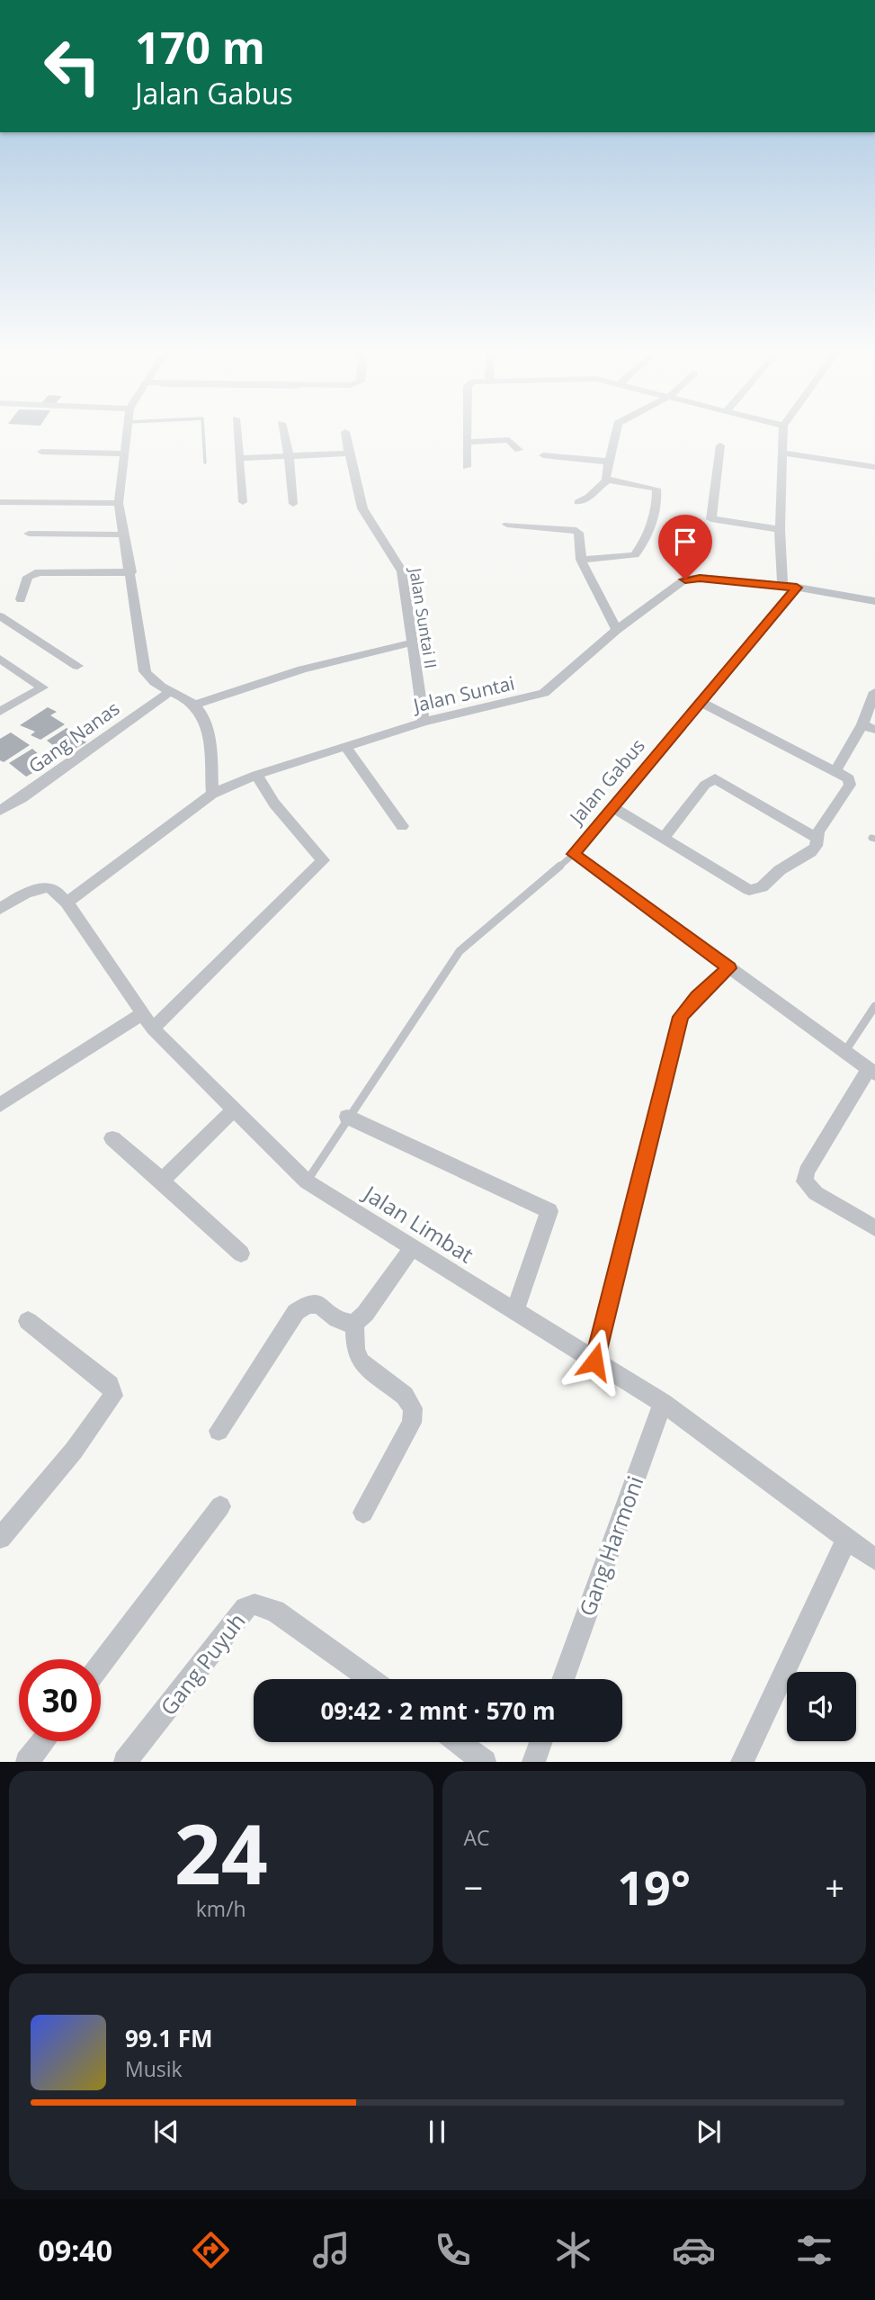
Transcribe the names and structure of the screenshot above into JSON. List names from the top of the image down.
{
  "streets": {
    "street": [
      "Jalan Suntai II",
      "Jalan Suntai",
      "Gang Nanas",
      "Jalan Gabus",
      "Jalan Limbat",
      "Gang Harmoni",
      "Gang Puyuh"
    ]
  },
  "crossings": [
    ["Jalan Suntai II", "Jalan Suntai"],
    ["Jalan Suntai", "Jalan Gabus"],
    ["Jalan Suntai", "Jalan Limbat"],
    ["Jalan Limbat", "Gang Harmoni"]
  ],
  "page": {
    "turn": ["170 m", "Jalan Gabus"],
    "limit": "30",
    "trip": "09:42 · 2 mnt · 570 m",
    "tile": [
      ["24", "km/h"],
      "AC"
    ],
    "heat": ["−", "19°", "+"],
    "song": ["99.1 FM", "Musik"],
    "tabs": "09:40"
  }
}
